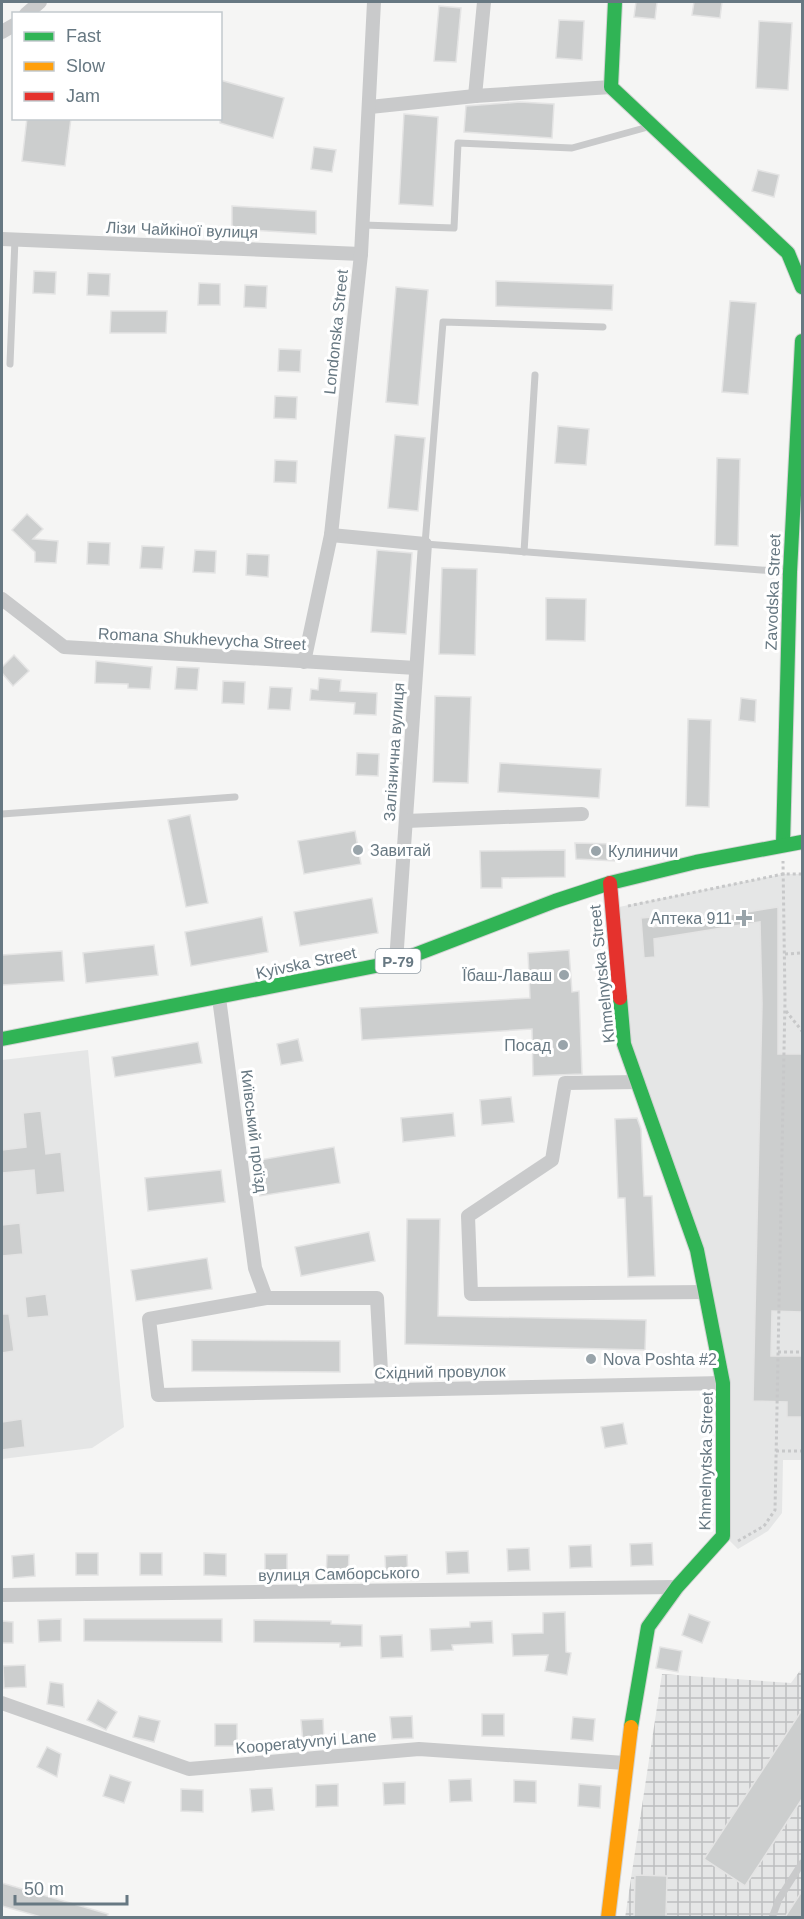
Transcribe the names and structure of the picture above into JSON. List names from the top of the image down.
{
  "streets": {
    "street": [
      "Лізи Чайкіної вулиця",
      "Londonska Street",
      "Zavodska Street",
      "Romana Shukhevycha Street",
      "Залізнична вулиця",
      "Р-79",
      "Kyivska Street",
      "Khmelnytska Street",
      "Київський проїзд",
      "Східний провулок",
      "вулиця Самборського",
      "Kooperatyvnyi Lane"
    ]
  },
  "crossings": [
    ["Лізи Чайкіної вулиця", "Londonska Street"],
    ["Londonska Street", "Romana Shukhevycha Street"],
    ["Zavodska Street", "Р-79"],
    ["Zavodska Street", "Kyivska Street"],
    ["Romana Shukhevycha Street", "Залізнична вулиця"],
    ["Залізнична вулиця", "Kyivska Street"],
    ["Р-79", "Kyivska Street"],
    ["Kyivska Street", "Khmelnytska Street"],
    ["Kyivska Street", "Київський проїзд"],
    ["Khmelnytska Street", "Східний провулок"],
    ["Khmelnytska Street", "вулиця Самборського"],
    ["Khmelnytska Street", "Kooperatyvnyi Lane"],
    ["Київський проїзд", "Східний провулок"]
  ],
  "places": {
    "other": [
      "Завитай",
      "Кулиничи",
      "Їбаш-Лаваш",
      "Посад",
      "Nova Poshta #2"
    ],
    "health": ["Аптека 911"]
  },
  "legend": ["Fast", "Slow", "Jam"],
  "scale_bar": "50 m"
}
